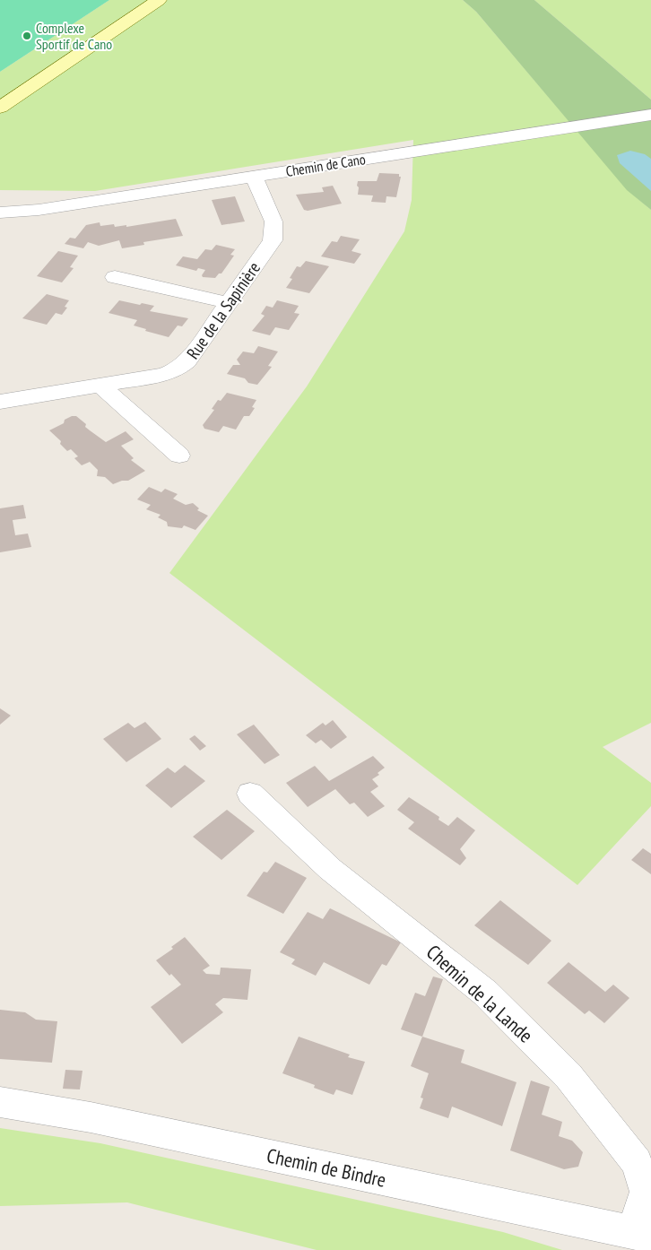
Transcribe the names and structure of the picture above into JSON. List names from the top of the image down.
{
  "streets": {
    "street": [
      "Chemin de Cano",
      "Rue de la Sapinière",
      "Chemin de la Lande",
      "Chemin de Bindre"
    ]
  },
  "crossings": [
    ["Chemin de Cano", "Rue de la Sapinière"],
    ["Chemin de la Lande", "Chemin de Bindre"]
  ],
  "places": ["Complexe Sportif de Cano"]
}
